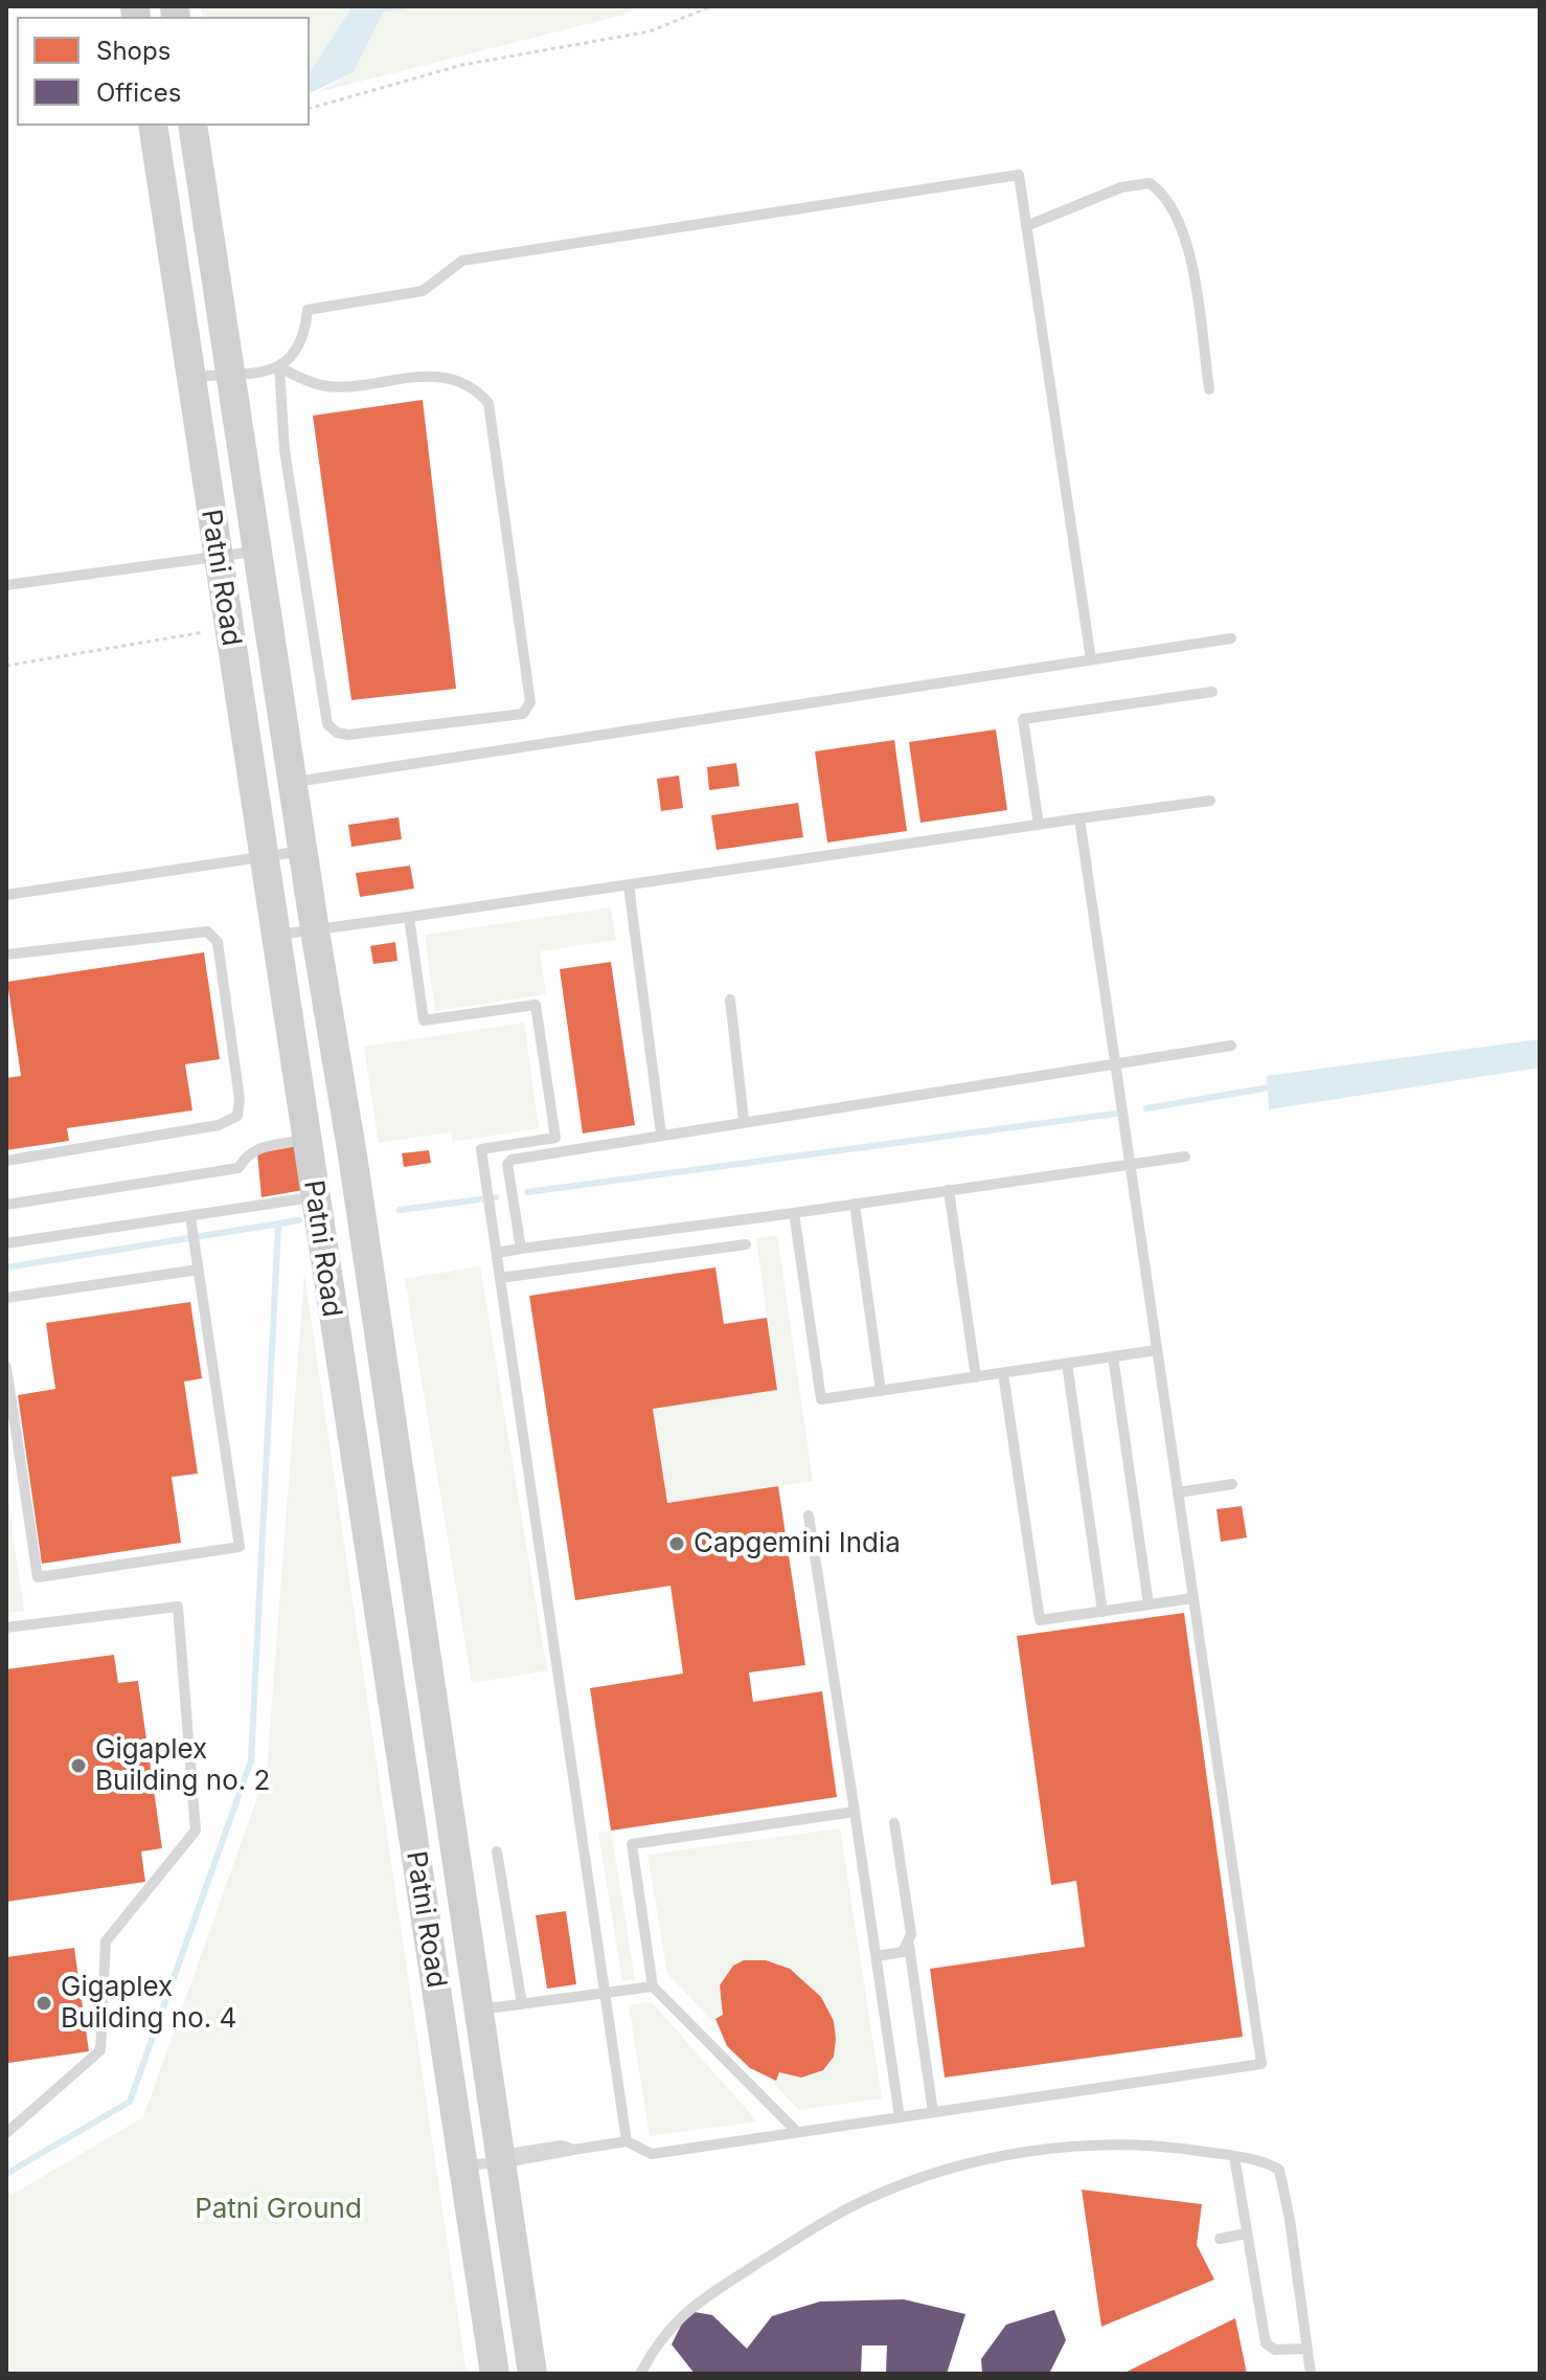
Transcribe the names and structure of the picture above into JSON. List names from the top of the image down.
{
  "streets": {
    "main road": ["Patni Road"]
  },
  "parks": ["Patni Ground"],
  "places": ["Capgemini India", "Gigaplex Building no. 2", "Gigaplex Building no. 4"],
  "legend": ["Shops", "Offices"]
}
